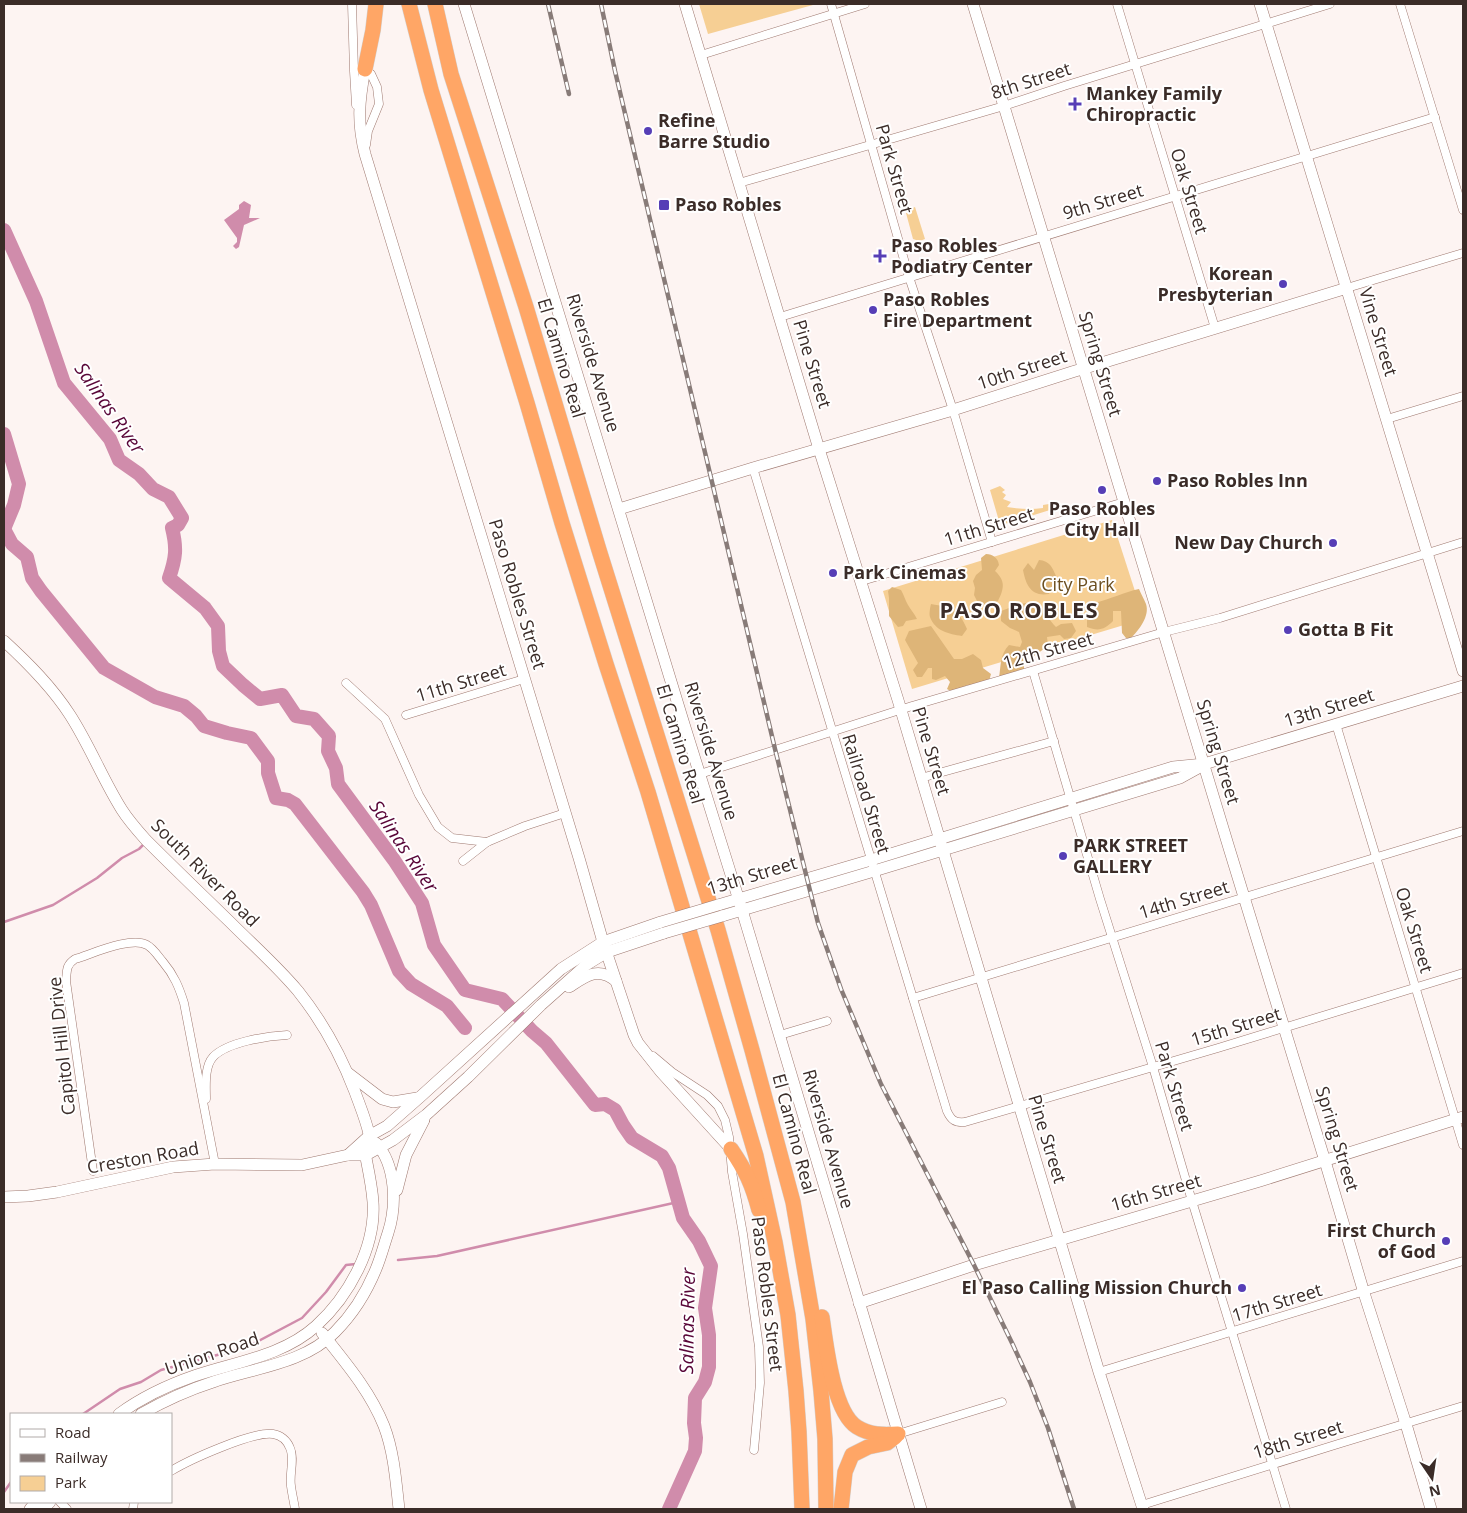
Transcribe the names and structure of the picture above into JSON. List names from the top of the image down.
{
  "streets": {
    "highway": ["El Camino Real"],
    "main road": [
      "Vine Street",
      "Riverside Avenue",
      "Pine Street",
      "Spring Street",
      "10th Street",
      "Paso Robles Street",
      "13th Street",
      "South River Road",
      "Creston Road",
      "16th Street",
      "Union Road"
    ],
    "street": [
      "8th Street",
      "Park Street",
      "Oak Street",
      "9th Street",
      "11th Street",
      "12th Street",
      "Railroad Street",
      "14th Street",
      "15th Street",
      "Capitol Hill Drive",
      "17th Street",
      "18th Street"
    ]
  },
  "crossings": [
    ["8th Street", "Park Street"],
    ["8th Street", "Oak Street"],
    ["8th Street", "Vine Street"],
    ["8th Street", "Pine Street"],
    ["8th Street", "Spring Street"],
    ["Park Street", "9th Street"],
    ["Park Street", "10th Street"],
    ["Park Street", "11th Street"],
    ["Park Street", "12th Street"],
    ["Park Street", "13th Street"],
    ["Park Street", "14th Street"],
    ["Park Street", "15th Street"],
    ["Park Street", "16th Street"],
    ["Park Street", "17th Street"],
    ["Park Street", "18th Street"],
    ["Oak Street", "9th Street"],
    ["Oak Street", "10th Street"],
    ["Oak Street", "13th Street"],
    ["Oak Street", "14th Street"],
    ["Oak Street", "15th Street"],
    ["Oak Street", "16th Street"],
    ["9th Street", "Vine Street"],
    ["9th Street", "Pine Street"],
    ["9th Street", "Spring Street"],
    ["Vine Street", "10th Street"],
    ["Vine Street", "12th Street"],
    ["Riverside Avenue", "10th Street"],
    ["Riverside Avenue", "12th Street"],
    ["Riverside Avenue", "13th Street"],
    ["Riverside Avenue", "16th Street"],
    ["Pine Street", "10th Street"],
    ["Pine Street", "11th Street"],
    ["Pine Street", "12th Street"],
    ["Pine Street", "13th Street"],
    ["Pine Street", "14th Street"],
    ["Pine Street", "15th Street"],
    ["Pine Street", "16th Street"],
    ["Pine Street", "17th Street"],
    ["Pine Street", "18th Street"],
    ["Spring Street", "10th Street"],
    ["Spring Street", "11th Street"],
    ["Spring Street", "12th Street"],
    ["Spring Street", "13th Street"],
    ["Spring Street", "14th Street"],
    ["Spring Street", "15th Street"],
    ["Spring Street", "16th Street"],
    ["Spring Street", "17th Street"],
    ["Spring Street", "18th Street"],
    ["10th Street", "Railroad Street"],
    ["11th Street", "Paso Robles Street"],
    ["Paso Robles Street", "13th Street"],
    ["12th Street", "Railroad Street"],
    ["13th Street", "Railroad Street"],
    ["13th Street", "South River Road"],
    ["13th Street", "Creston Road"],
    ["13th Street", "Union Road"],
    ["Railroad Street", "14th Street"],
    ["Railroad Street", "15th Street"],
    ["South River Road", "Creston Road"],
    ["South River Road", "Union Road"],
    ["Capitol Hill Drive", "Creston Road"],
    ["Creston Road", "Union Road"]
  ],
  "districts": ["PASO ROBLES"],
  "water": ["Salinas River"],
  "parks": ["City Park"],
  "places": {
    "health": ["Mankey Family Chiropractic", "Paso Robles Podiatry Center"],
    "other": [
      "Refine Barre Studio",
      "Korean Presbyterian",
      "Paso Robles Fire Department",
      "Paso Robles Inn",
      "Paso Robles City Hall",
      "New Day Church",
      "Park Cinemas",
      "Gotta B Fit",
      "PARK STREET GALLERY",
      "First Church of God",
      "El Paso Calling Mission Church"
    ],
    "transit": ["Paso Robles"]
  },
  "legend": ["Road", "Railway", "Park"],
  "north": "bottom"
}
